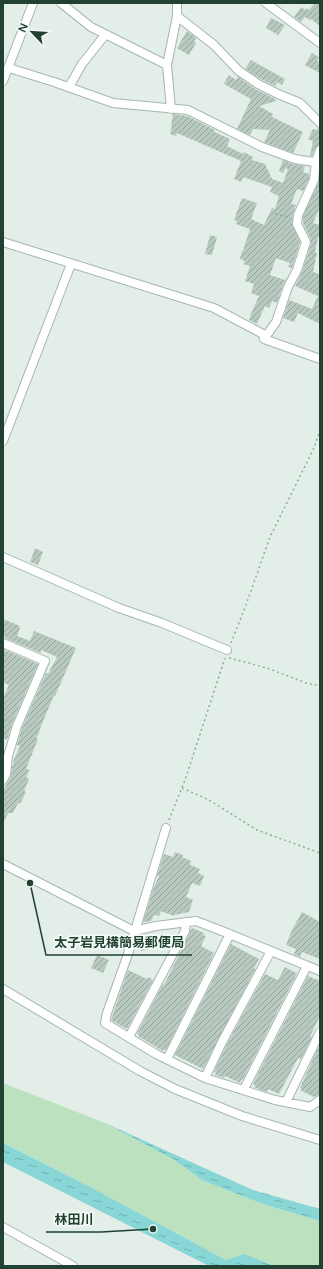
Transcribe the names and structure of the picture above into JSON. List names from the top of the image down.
{
  "places": ["太子岩見構簡易郵便局", "林田川"],
  "north": "top left"
}
